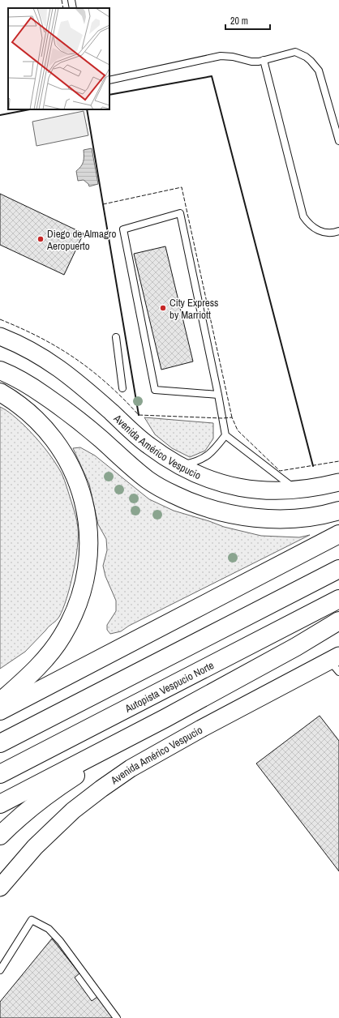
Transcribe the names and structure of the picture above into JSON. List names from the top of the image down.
{
  "streets": {
    "highway": ["Autopista Vespucio Norte"],
    "street": ["Avenida Américo Vespucio"]
  },
  "places": ["Diego de Almagro Aeropuerto", "City Express by Marriott"],
  "scale_bar": "20 m"
}
